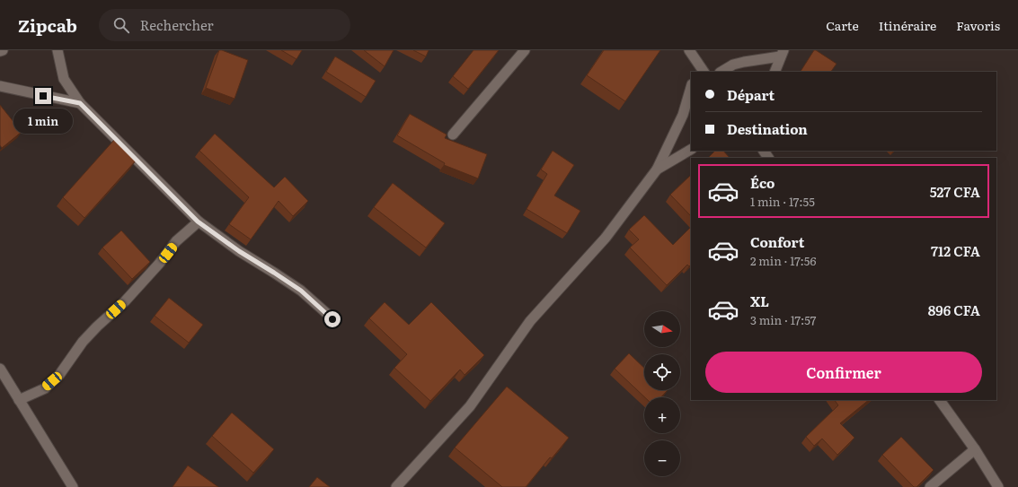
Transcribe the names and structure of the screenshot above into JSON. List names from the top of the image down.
{
  "north": "right",
  "page": {
    "header": "Zipcab",
    "search": "Rechercher",
    "nav": ["Carte", "Itinéraire", "Favoris"],
    "banner": ["Départ", "Destination"],
    "bubble": "1 min",
    "list": [
      {
        "name": "Éco",
        "note": "1 min · 17:55",
        "value": "527 CFA"
      },
      {
        "name": "Confort",
        "note": "2 min · 17:56",
        "value": "712 CFA"
      },
      {
        "name": "XL",
        "note": "3 min · 17:57",
        "value": "896 CFA"
      }
    ],
    "map_buttons": ["+", "−"],
    "buttons": "Confirmer"
  }
}
